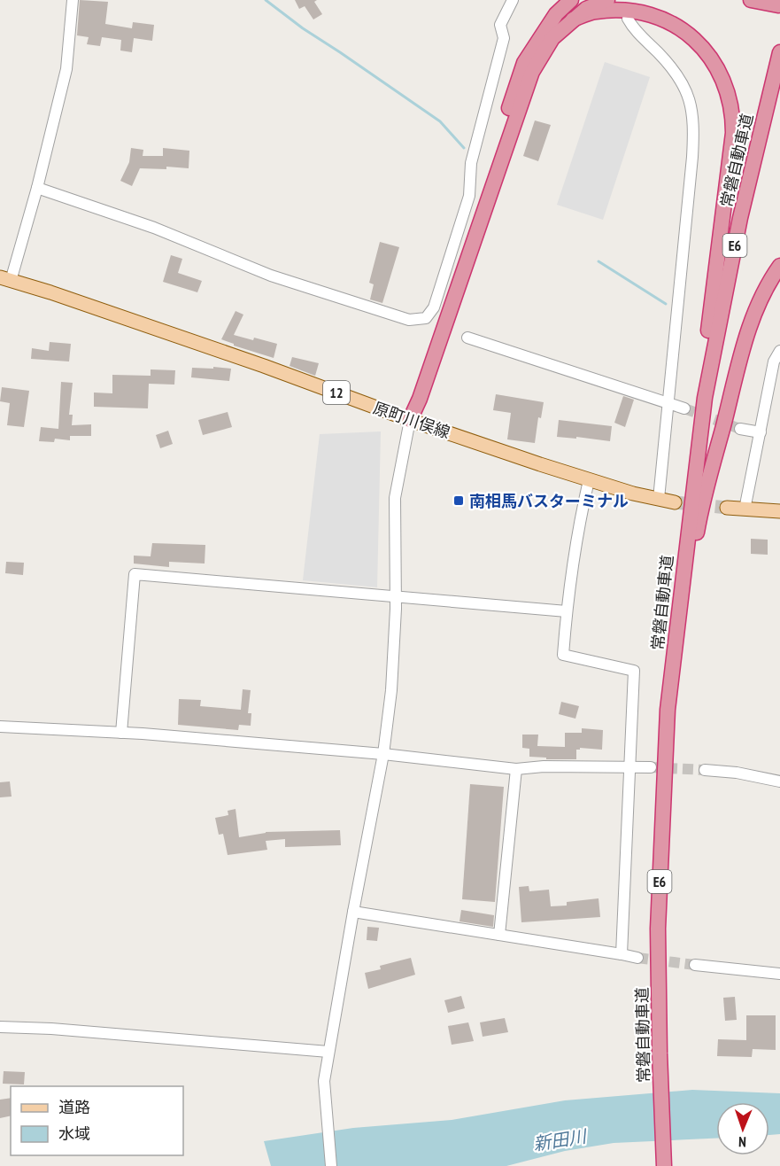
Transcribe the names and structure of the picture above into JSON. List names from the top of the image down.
{
  "streets": {
    "highway": ["常磐自動車道", "E6"],
    "main road": ["12", "原町川俣線"]
  },
  "water": ["新田川"],
  "places": {
    "transit": ["南相馬バスターミナル"]
  },
  "legend": ["道路", "水域"],
  "north": "bottom"
}
